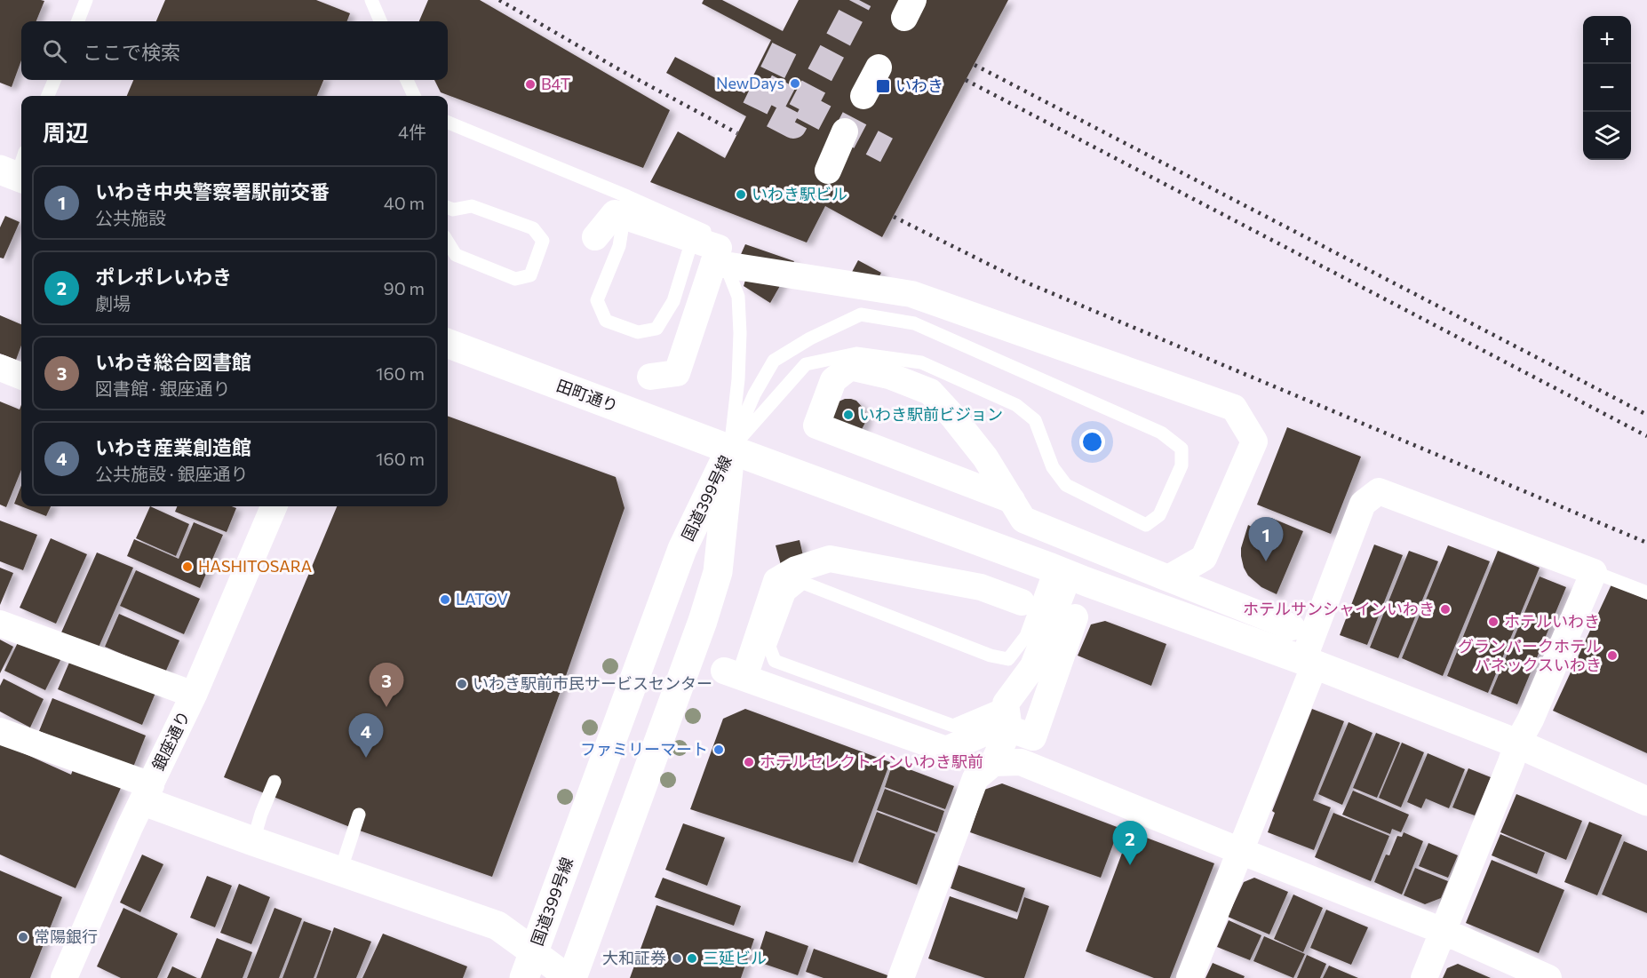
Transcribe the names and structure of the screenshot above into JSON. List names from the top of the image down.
{
  "streets": {
    "main road": ["田町通り", "国道399号線"],
    "street": ["銀座通り"]
  },
  "crossings": [
    ["田町通り", "国道399号線"]
  ],
  "places": {
    "other": [
      "NewDays",
      "B4T",
      "いわき駅ビル",
      "いわき駅前ビジョン",
      "HASHITOSARA",
      "LATOV",
      "ホテルサンシャインいわき",
      "ホテルいわき",
      "グランパークホテル パネックスいわき",
      "いわき駅前市民サービスセンター",
      "ファミリーマート",
      "ホテルセレクトインいわき駅前",
      "常陽銀行",
      "大和証券",
      "三延ビル"
    ],
    "transit": ["いわき"]
  },
  "page": {
    "map_buttons": ["+", "−"],
    "search": "ここで検索",
    "heading": ["周辺", "4件"],
    "list": [
      {
        "mark": "1",
        "name": "いわき中央警察署駅前交番",
        "note": "公共施設",
        "value": "40 m"
      },
      {
        "mark": "2",
        "name": "ポレポレいわき",
        "note": "劇場",
        "value": "90 m"
      },
      {
        "mark": "3",
        "name": "いわき総合図書館",
        "note": "図書館 · 銀座通り",
        "value": "160 m"
      },
      {
        "mark": "4",
        "name": "いわき産業創造館",
        "note": "公共施設 · 銀座通り",
        "value": "160 m"
      }
    ],
    "pins": [
      "1",
      "3",
      "4",
      "2"
    ]
  }
}
